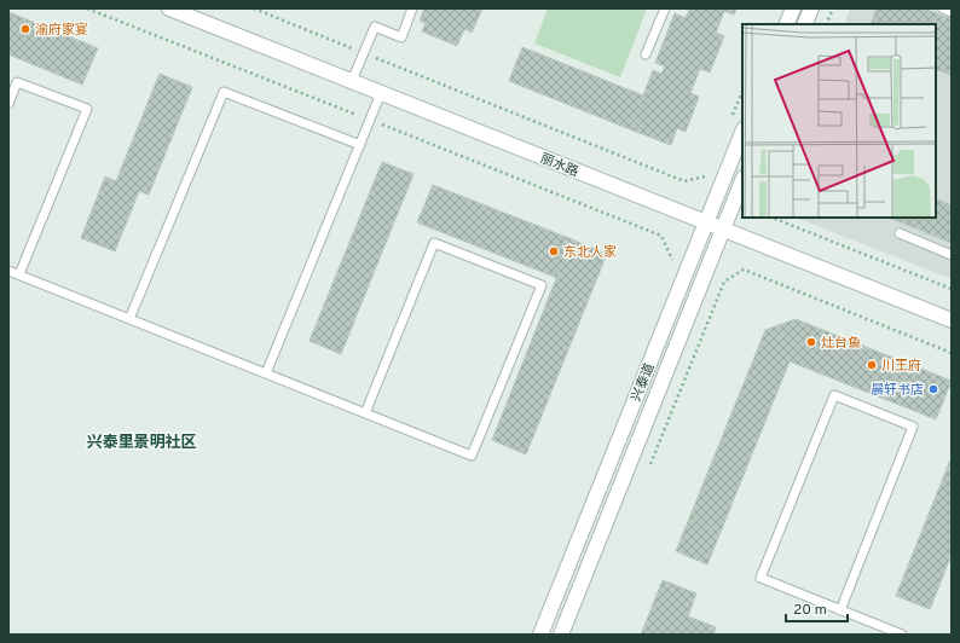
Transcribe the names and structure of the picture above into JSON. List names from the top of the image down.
{
  "streets": {
    "street": ["丽水路", "兴泰道"]
  },
  "crossings": [
    ["丽水路", "兴泰道"]
  ],
  "districts": ["兴泰里景明社区"],
  "places": [
    "渝府家宴",
    "东北人家",
    "灶台鱼",
    "川王府",
    "晨轩书店"
  ],
  "scale_bar": "20 m"
}
